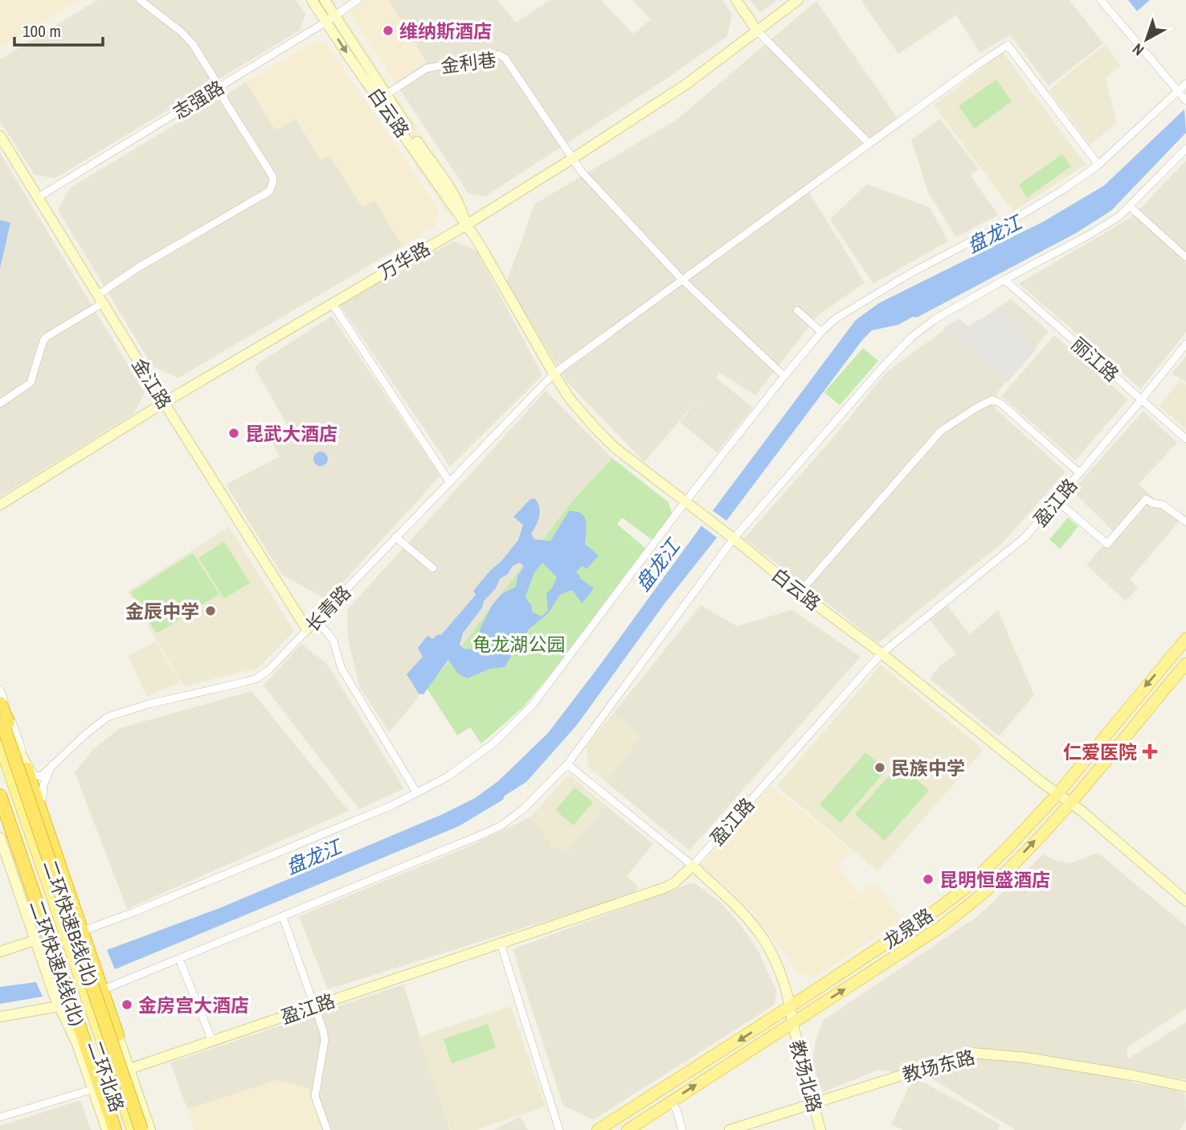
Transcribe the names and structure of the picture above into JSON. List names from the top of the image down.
{
  "streets": {
    "highway": ["二环快速B线(北)", "二环快速A线(北)"],
    "main road": ["龙泉路", "二环北路"],
    "street": [
      "金利巷",
      "志强路",
      "白云路",
      "万华路",
      "丽江路",
      "金江路",
      "盈江路",
      "长青路",
      "教场东路",
      "教场北路"
    ]
  },
  "crossings": [
    ["金利巷", "白云路"],
    ["金利巷", "万华路"],
    ["志强路", "白云路"],
    ["志强路", "金江路"],
    ["白云路", "万华路"],
    ["白云路", "盈江路"],
    ["白云路", "长青路"],
    ["白云路", "龙泉路"],
    ["万华路", "金江路"],
    ["丽江路", "盈江路"],
    ["金江路", "长青路"],
    ["盈江路", "二环北路"],
    ["盈江路", "教场北路"],
    ["二环快速B线(北)", "二环北路"],
    ["龙泉路", "教场北路"],
    ["教场东路", "教场北路"]
  ],
  "water": ["盘龙江"],
  "parks": ["龟龙湖公园"],
  "places": {
    "other": [
      "维纳斯酒店",
      "昆武大酒店",
      "金辰中学",
      "民族中学",
      "昆明恒盛酒店",
      "金房宫大酒店"
    ],
    "health": ["仁爱医院"]
  },
  "scale_bar": "100 m",
  "north": "bottom left"
}
